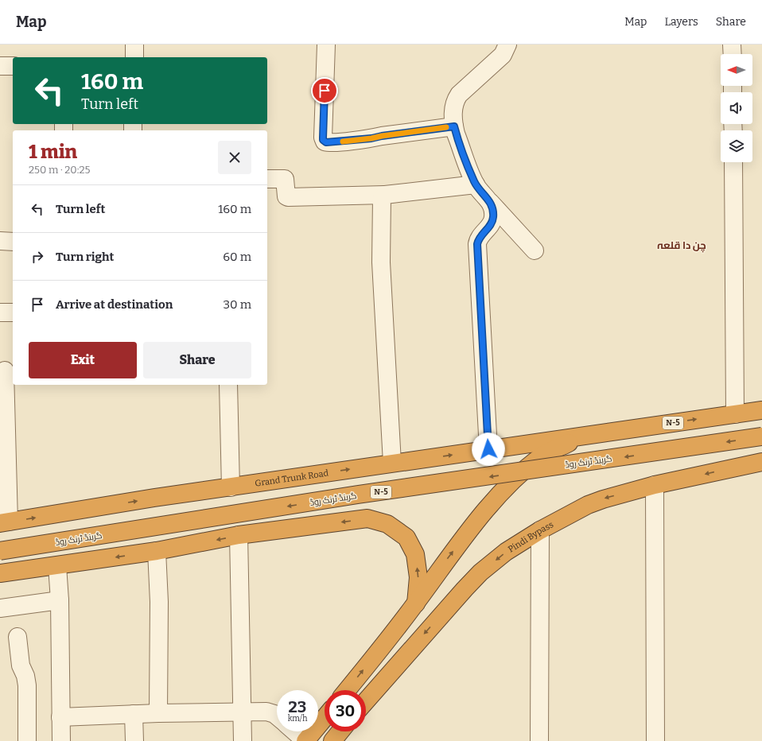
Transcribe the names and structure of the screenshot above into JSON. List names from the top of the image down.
{
  "streets": {
    "highway": [
      "N-5",
      "گرینڈ ٹرنک روڈ",
      "Grand Trunk Road",
      "Pindi Bypass"
    ]
  },
  "crossings": [
    ["N-5", "Grand Trunk Road"]
  ],
  "districts": ["چن دا قلعہ"],
  "north": "left",
  "page": {
    "header": "Map",
    "nav": ["Map", "Layers", "Share"],
    "turn": ["160 m", "Turn left"],
    "heading": ["1 min", "250 m · 20:25"],
    "list": [
      {
        "name": "Turn left",
        "value": "160 m"
      },
      {
        "name": "Turn right",
        "value": "60 m"
      },
      {
        "name": "Arrive at destination",
        "value": "30 m"
      }
    ],
    "buttons": ["Exit", "Share"],
    "speed": "23 km/h",
    "limit": "30"
  }
}
